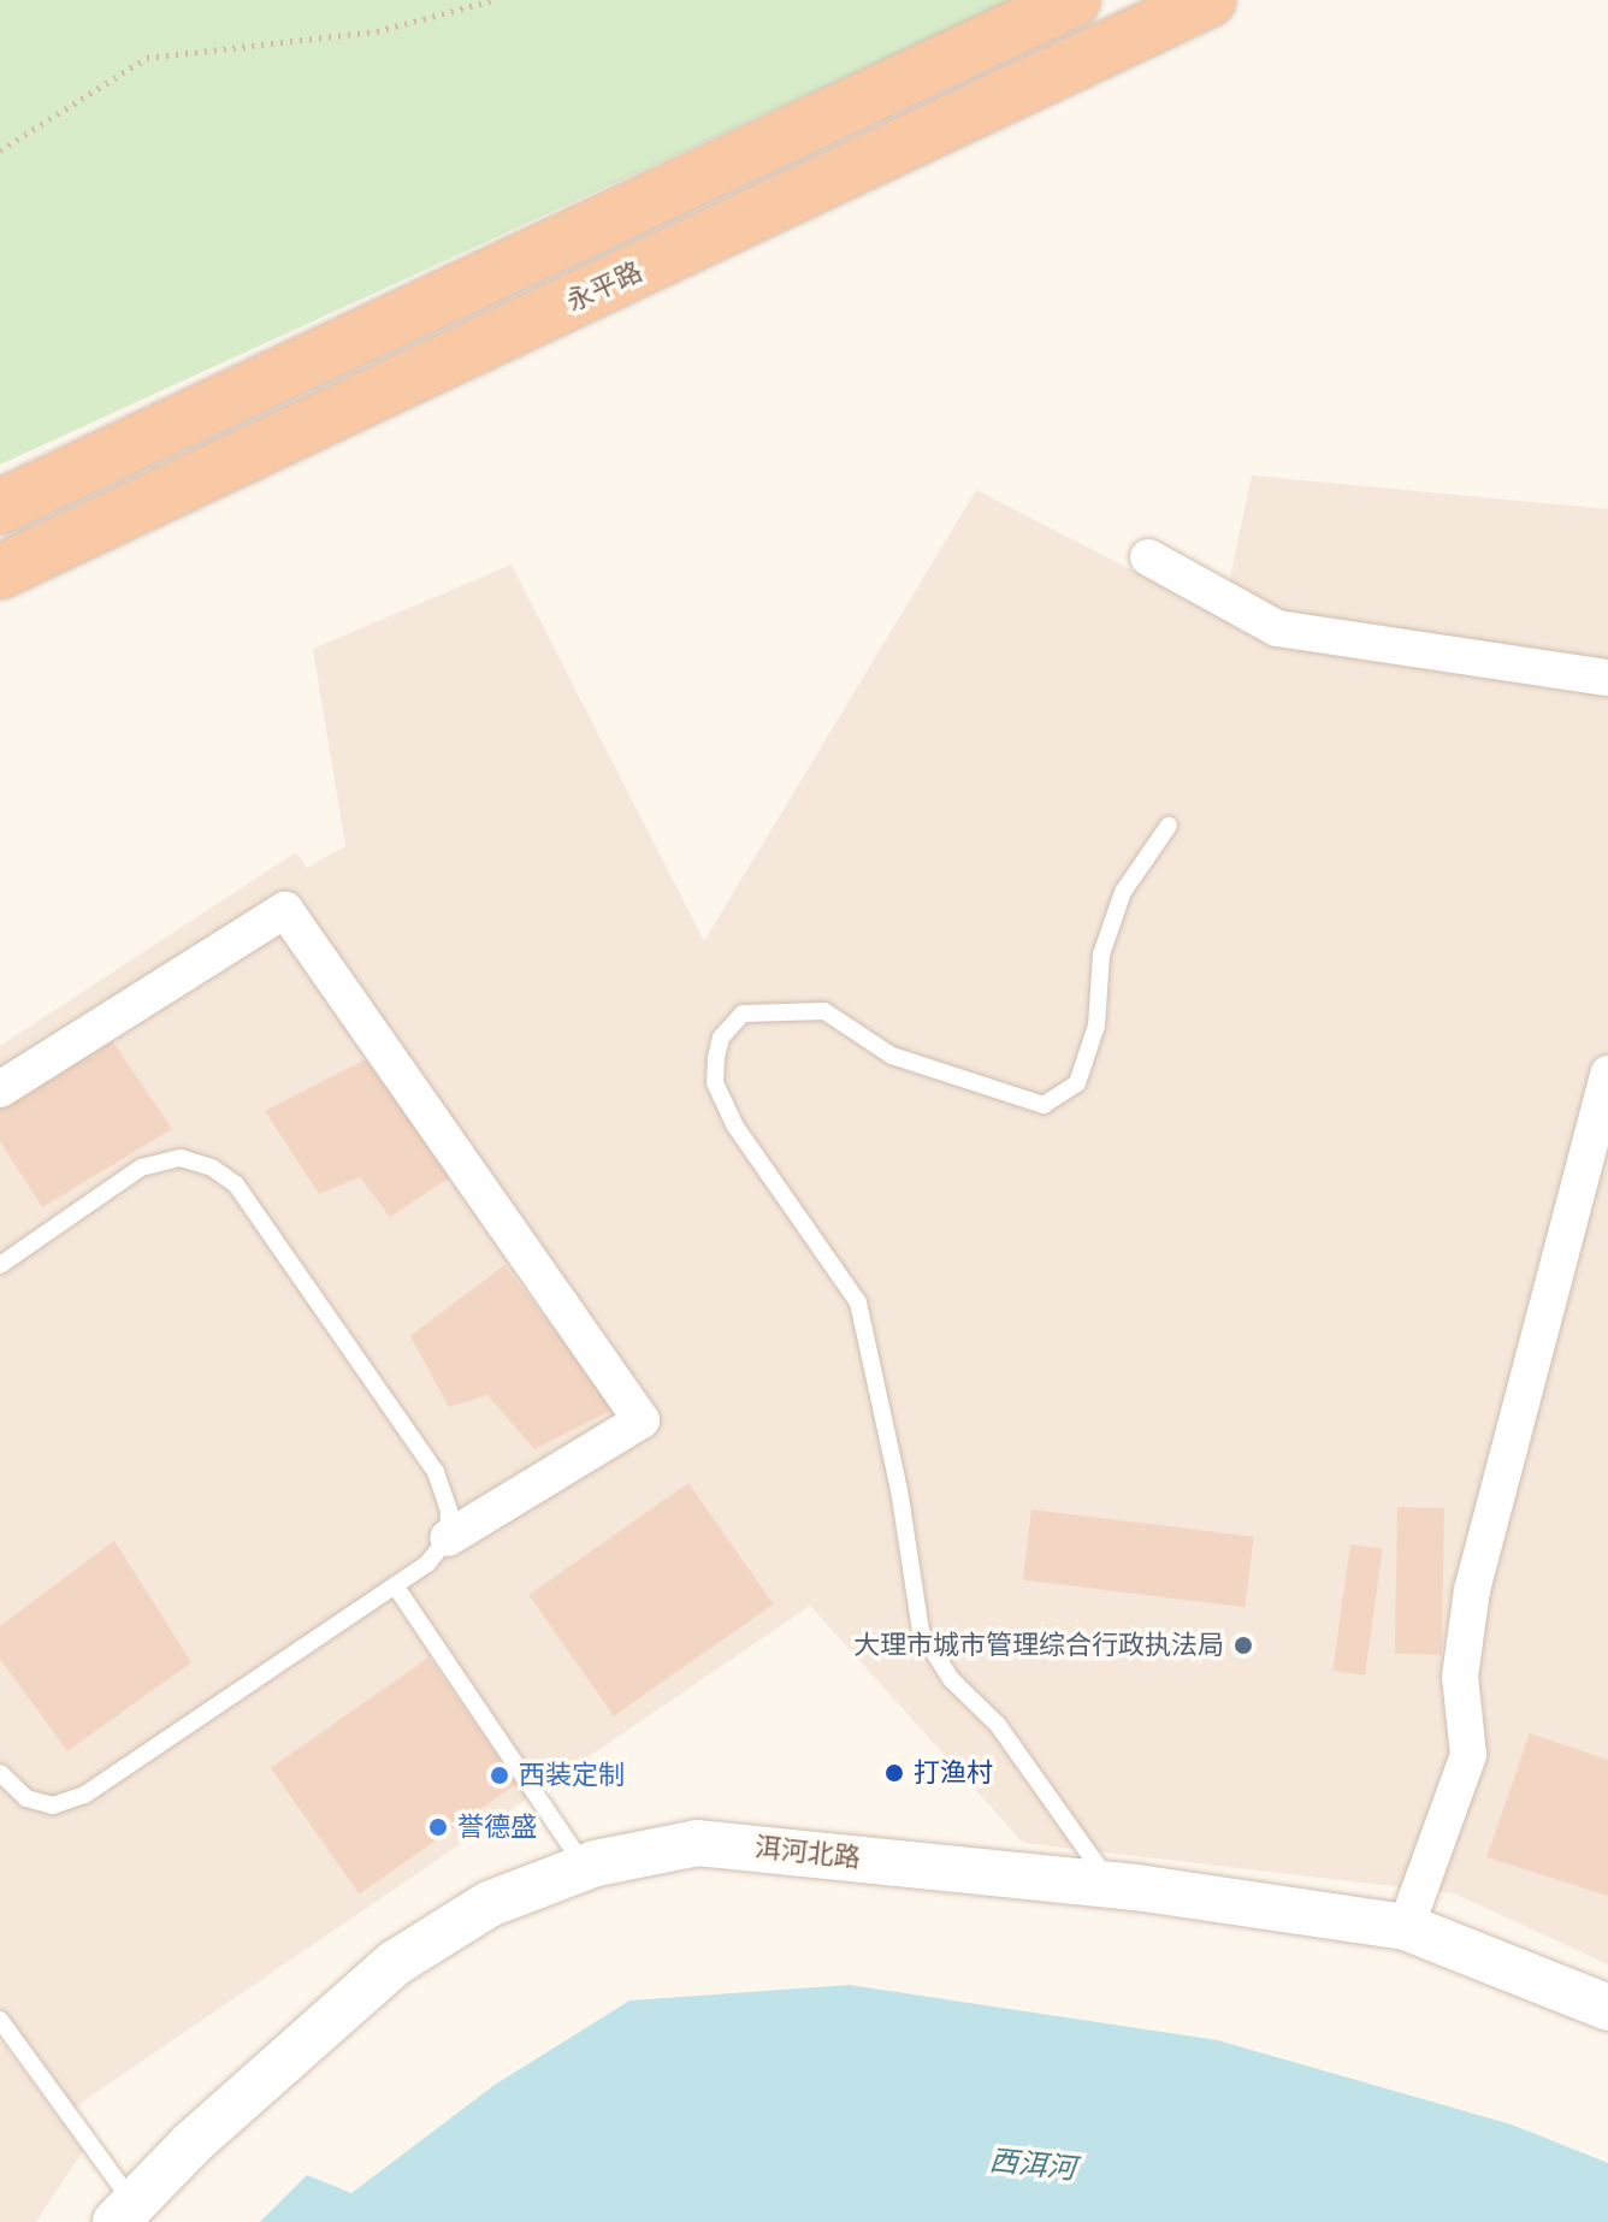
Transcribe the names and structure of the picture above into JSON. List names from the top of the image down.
{
  "streets": {
    "highway": ["永平路"],
    "street": ["洱河北路"]
  },
  "water": ["西洱河"],
  "places": [
    "大理市城市管理综合行政执法局",
    "打渔村",
    "西装定制",
    "誉德盛"
  ]
}
